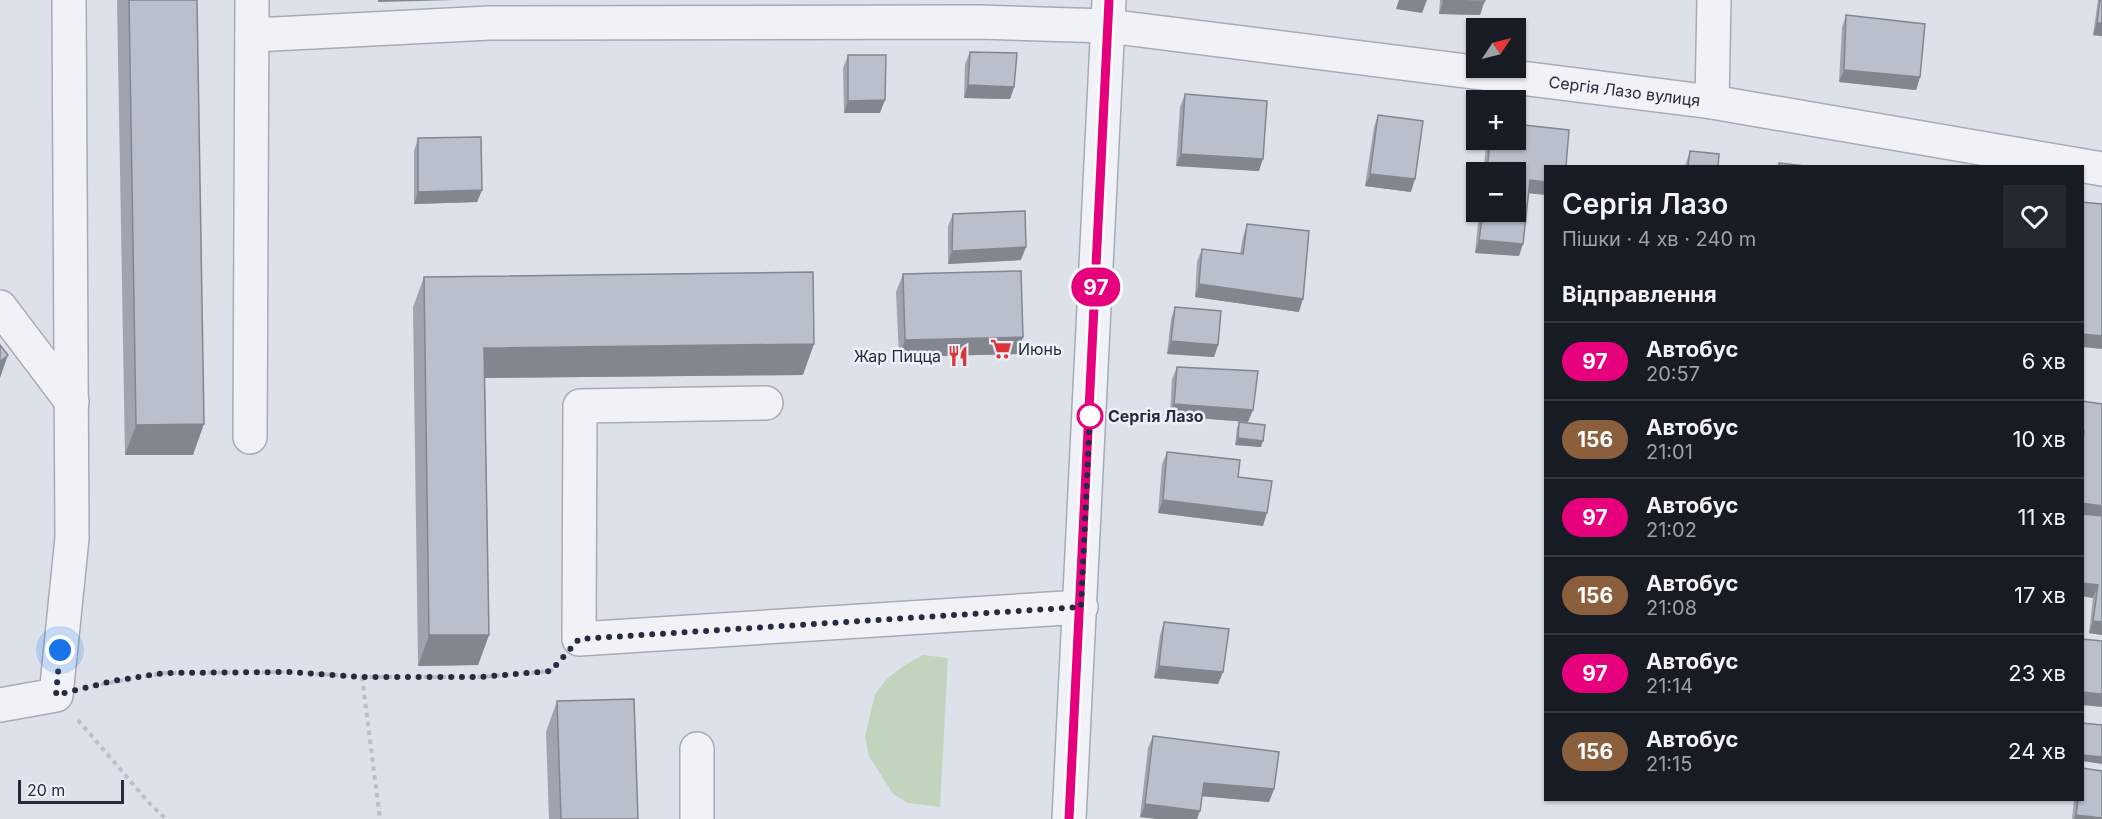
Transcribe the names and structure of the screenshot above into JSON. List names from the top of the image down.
{
  "streets": {
    "street": ["Сергія Лазо вулиця"]
  },
  "places": {
    "supermarket": ["Июнь"],
    "restaurant": ["Жар Пицца"],
    "other": ["Сергія Лазо"]
  },
  "lines": ["bus line 97"],
  "scale_bar": "20 m",
  "north": "top right",
  "page": {
    "on_map": "97",
    "map_buttons": ["+", "−"],
    "heading": [
      ["Сергія Лазо", "Пішки · 4 хв · 240 m"],
      "Відправлення"
    ],
    "list": [
      {
        "mark": "97",
        "name": "Автобус",
        "note": "20:57",
        "value": "6 хв"
      },
      {
        "mark": "156",
        "name": "Автобус",
        "note": "21:01",
        "value": "10 хв"
      },
      {
        "mark": "97",
        "name": "Автобус",
        "note": "21:02",
        "value": "11 хв"
      },
      {
        "mark": "156",
        "name": "Автобус",
        "note": "21:08",
        "value": "17 хв"
      },
      {
        "mark": "97",
        "name": "Автобус",
        "note": "21:14",
        "value": "23 хв"
      },
      {
        "mark": "156",
        "name": "Автобус",
        "note": "21:15",
        "value": "24 хв"
      }
    ],
    "scale": "20 m"
  }
}
